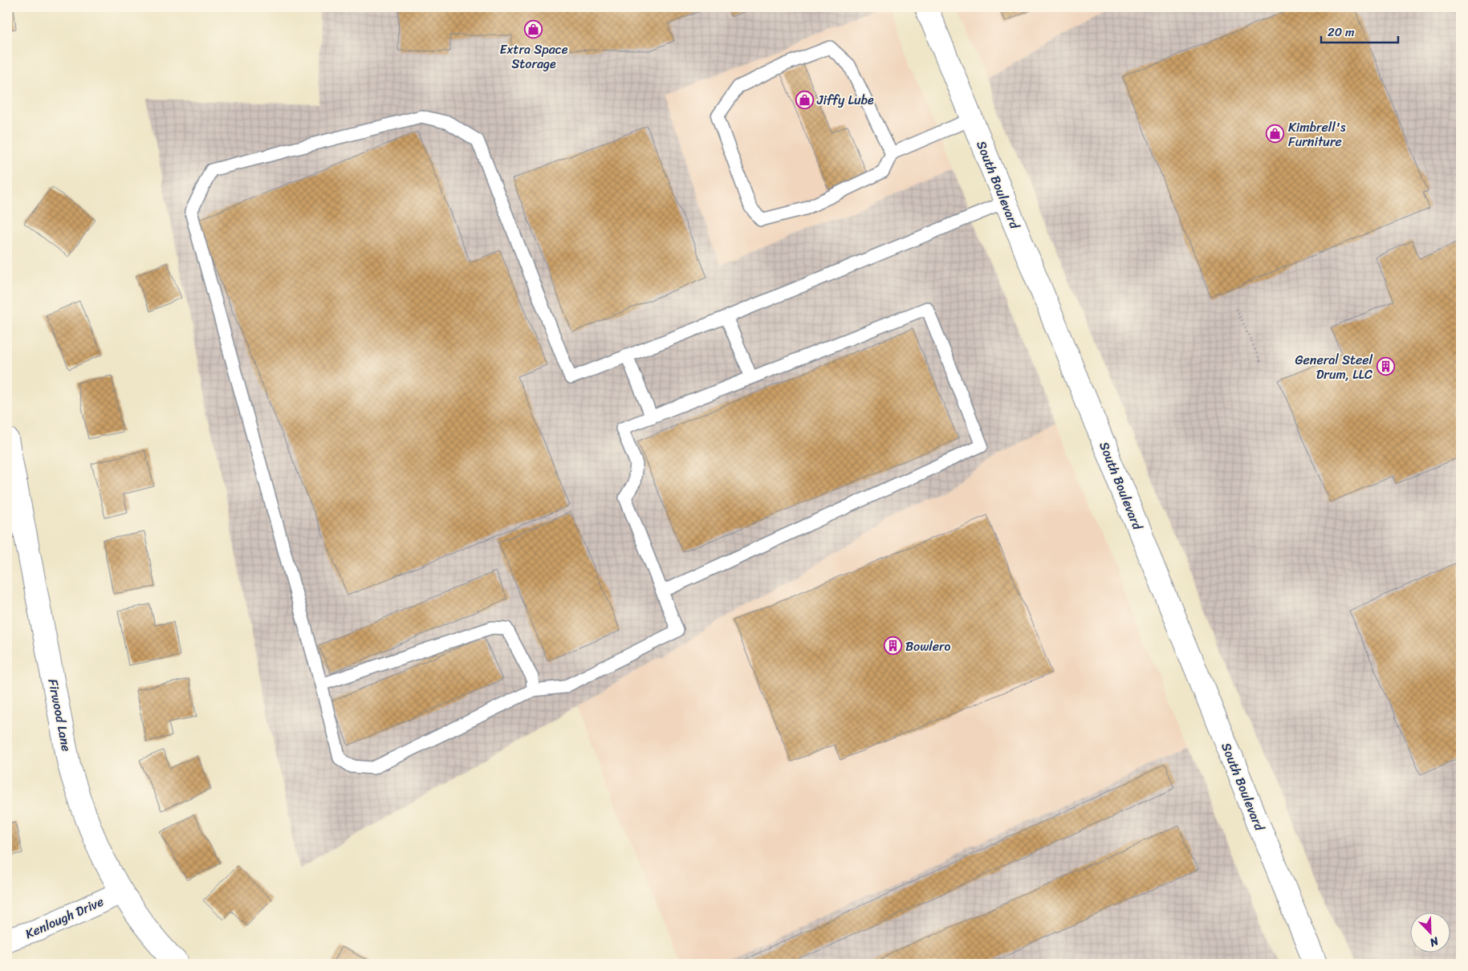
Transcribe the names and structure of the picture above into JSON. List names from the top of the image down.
{
  "streets": {
    "main road": ["South Boulevard", "Firwood Lane", "Kenlough Drive"]
  },
  "crossings": [
    ["Firwood Lane", "Kenlough Drive"]
  ],
  "places": {
    "shop": ["Extra Space Storage", "Jiffy Lube", "Kimbrell's Furniture"],
    "building": ["General Steel Drum, LLC", "Bowlero"]
  },
  "scale_bar": "20 m",
  "north": "bottom right"
}
